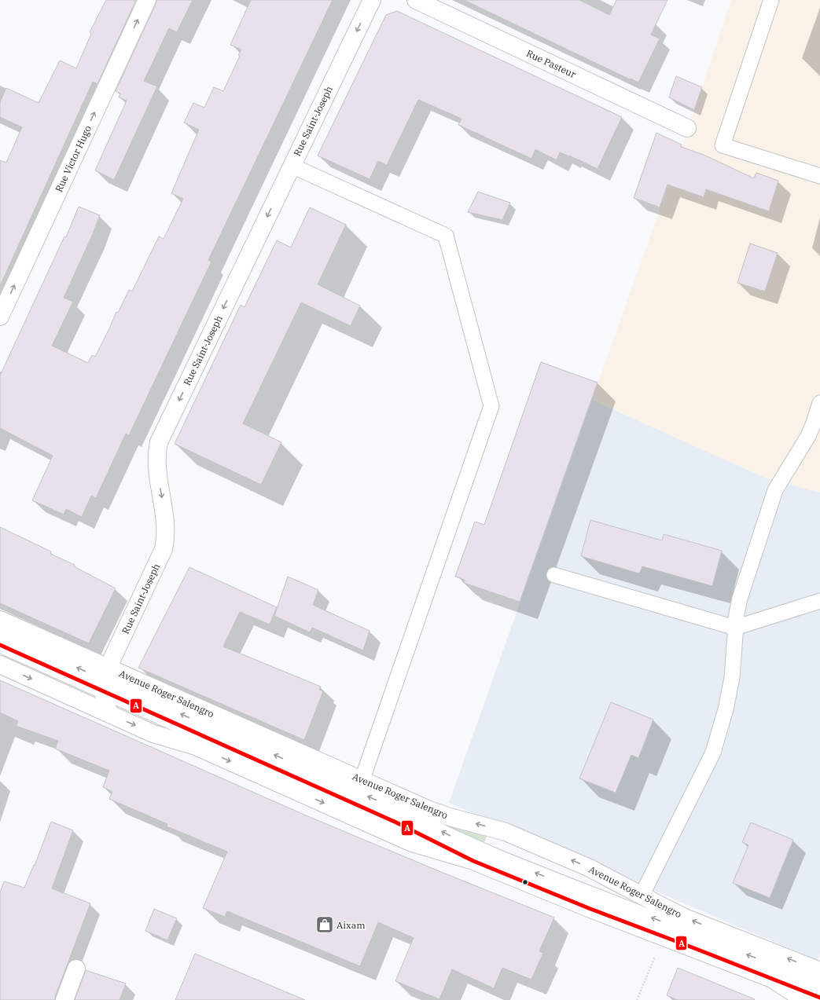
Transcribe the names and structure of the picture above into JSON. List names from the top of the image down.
{
  "streets": {
    "main road": [
      "Rue Pasteur",
      "Rue Saint-Joseph",
      "Rue Victor Hugo",
      "Avenue Roger Salengro"
    ]
  },
  "crossings": [
    ["Rue Saint-Joseph", "Avenue Roger Salengro"]
  ],
  "one_way": ["Rue Saint-Joseph", "Rue Victor Hugo"],
  "places": {
    "shop": ["Aixam"]
  },
  "lines": ["transit line A"]
}
